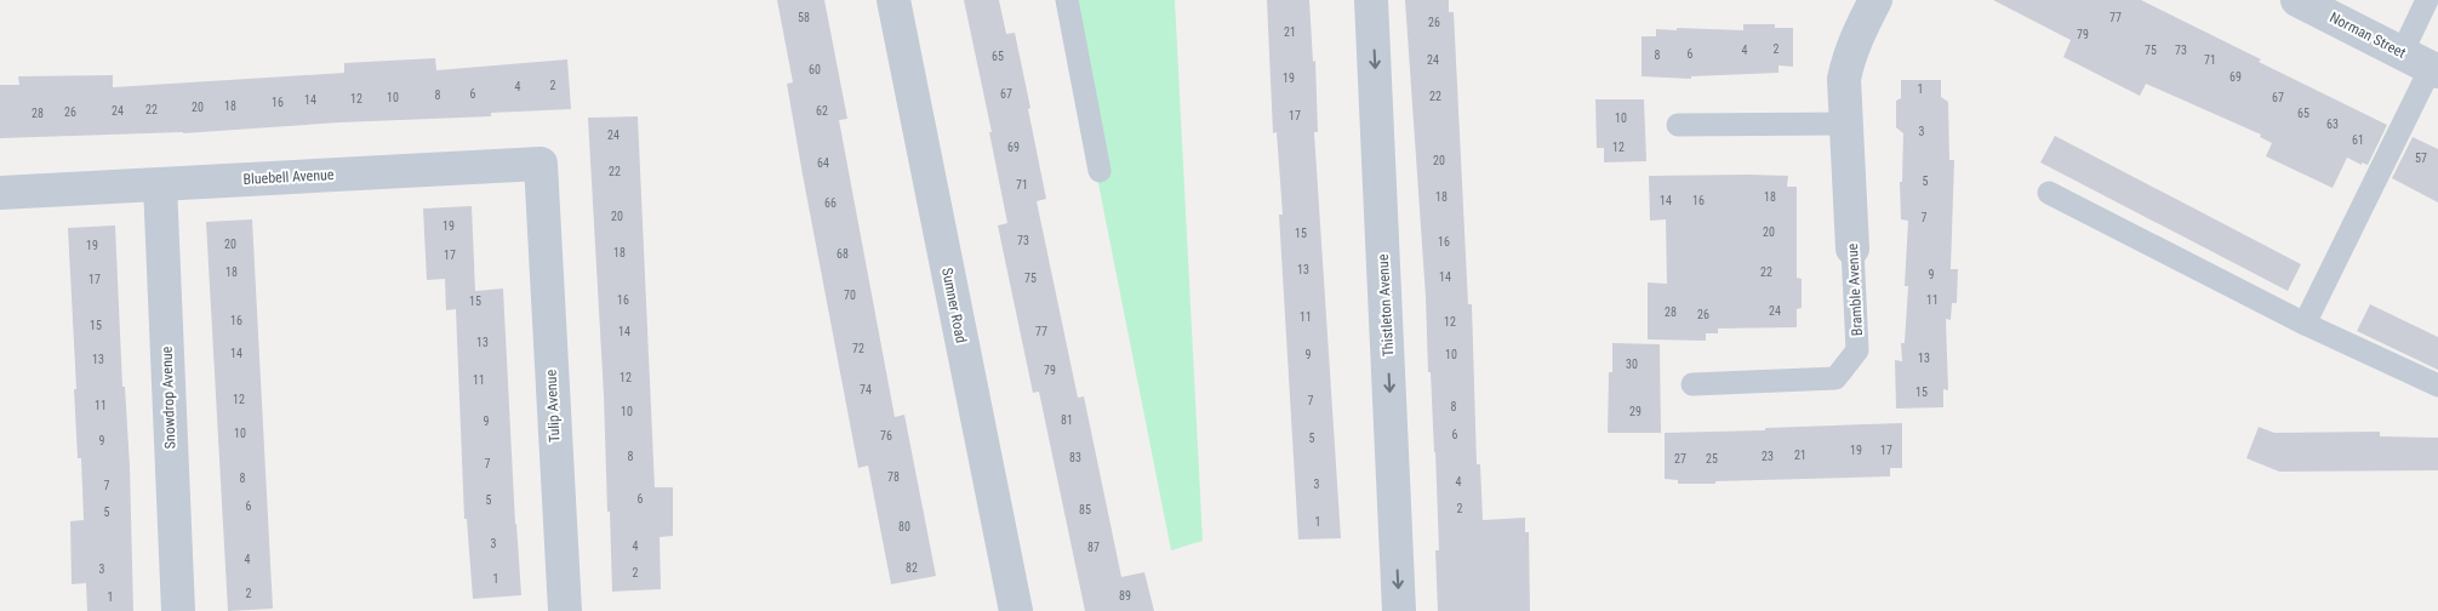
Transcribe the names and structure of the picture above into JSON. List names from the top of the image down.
{
  "streets": {
    "street": [
      "Norman Street",
      "Bluebell Avenue",
      "Bramble Avenue",
      "Sumner Road",
      "Thistleton Avenue",
      "Snowdrop Avenue",
      "Tulip Avenue"
    ]
  },
  "crossings": [
    ["Bluebell Avenue", "Snowdrop Avenue"],
    ["Bluebell Avenue", "Tulip Avenue"]
  ],
  "one_way": ["Thistleton Avenue"],
  "house_numbers": [
    "58",
    "77",
    "26",
    "21",
    "79",
    "2",
    "4",
    "75",
    "73",
    "6",
    "8",
    "65",
    "24",
    "71",
    "60",
    "69",
    "19",
    "2",
    "4",
    "1",
    "6",
    "67",
    "8",
    "22",
    "10",
    "67",
    "12",
    "14",
    "16",
    "18",
    "20",
    "22",
    "24",
    "62",
    "26",
    "28",
    "65",
    "17",
    "10",
    "63",
    "3",
    "24",
    "61",
    "69",
    "12",
    "57",
    "20",
    "64",
    "22",
    "5",
    "71",
    "18",
    "18",
    "14",
    "16",
    "66",
    "20",
    "7",
    "19",
    "20",
    "15",
    "73",
    "16",
    "20",
    "19",
    "18",
    "68",
    "17",
    "13",
    "18",
    "22",
    "9",
    "14",
    "75",
    "17",
    "70",
    "16",
    "11",
    "15",
    "24",
    "28",
    "26",
    "11",
    "16",
    "12",
    "15",
    "14",
    "77",
    "13",
    "72",
    "14",
    "9",
    "10",
    "13",
    "13",
    "30",
    "79",
    "12",
    "11",
    "74",
    "15",
    "12",
    "7",
    "11",
    "8",
    "10",
    "29",
    "81",
    "9",
    "10",
    "6",
    "76",
    "5",
    "9",
    "19",
    "17",
    "21",
    "8",
    "23",
    "83",
    "27",
    "25",
    "7",
    "78",
    "8",
    "4",
    "3",
    "7",
    "6",
    "5",
    "6",
    "2",
    "85",
    "5",
    "1",
    "80",
    "3",
    "4",
    "87",
    "4",
    "82",
    "3",
    "2",
    "1",
    "2",
    "89",
    "1"
  ]
}
